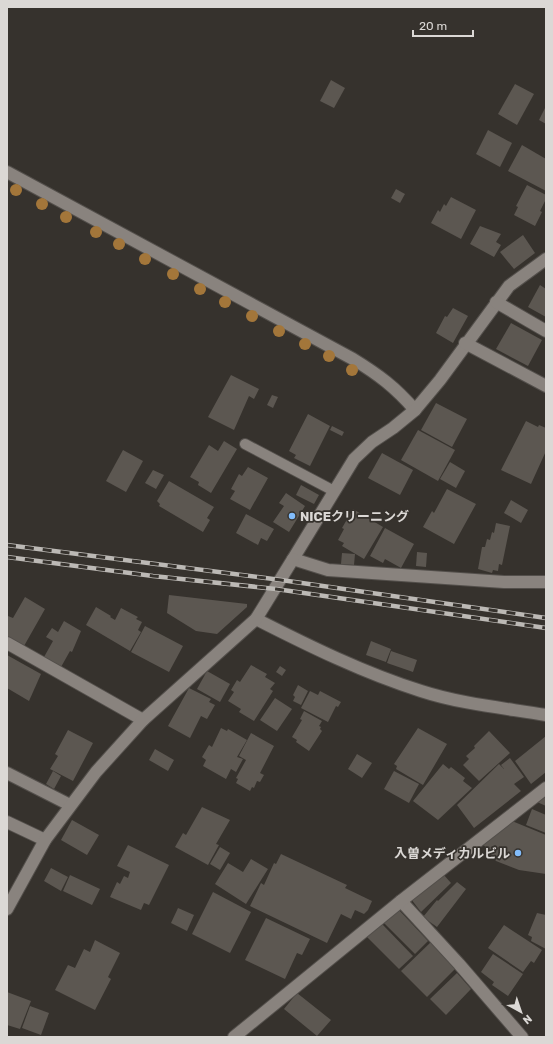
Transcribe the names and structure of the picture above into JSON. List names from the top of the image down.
{
  "places": ["NICEクリーニング", "入曽メディカルビル"],
  "scale_bar": "20 m",
  "north": "bottom right"
}
